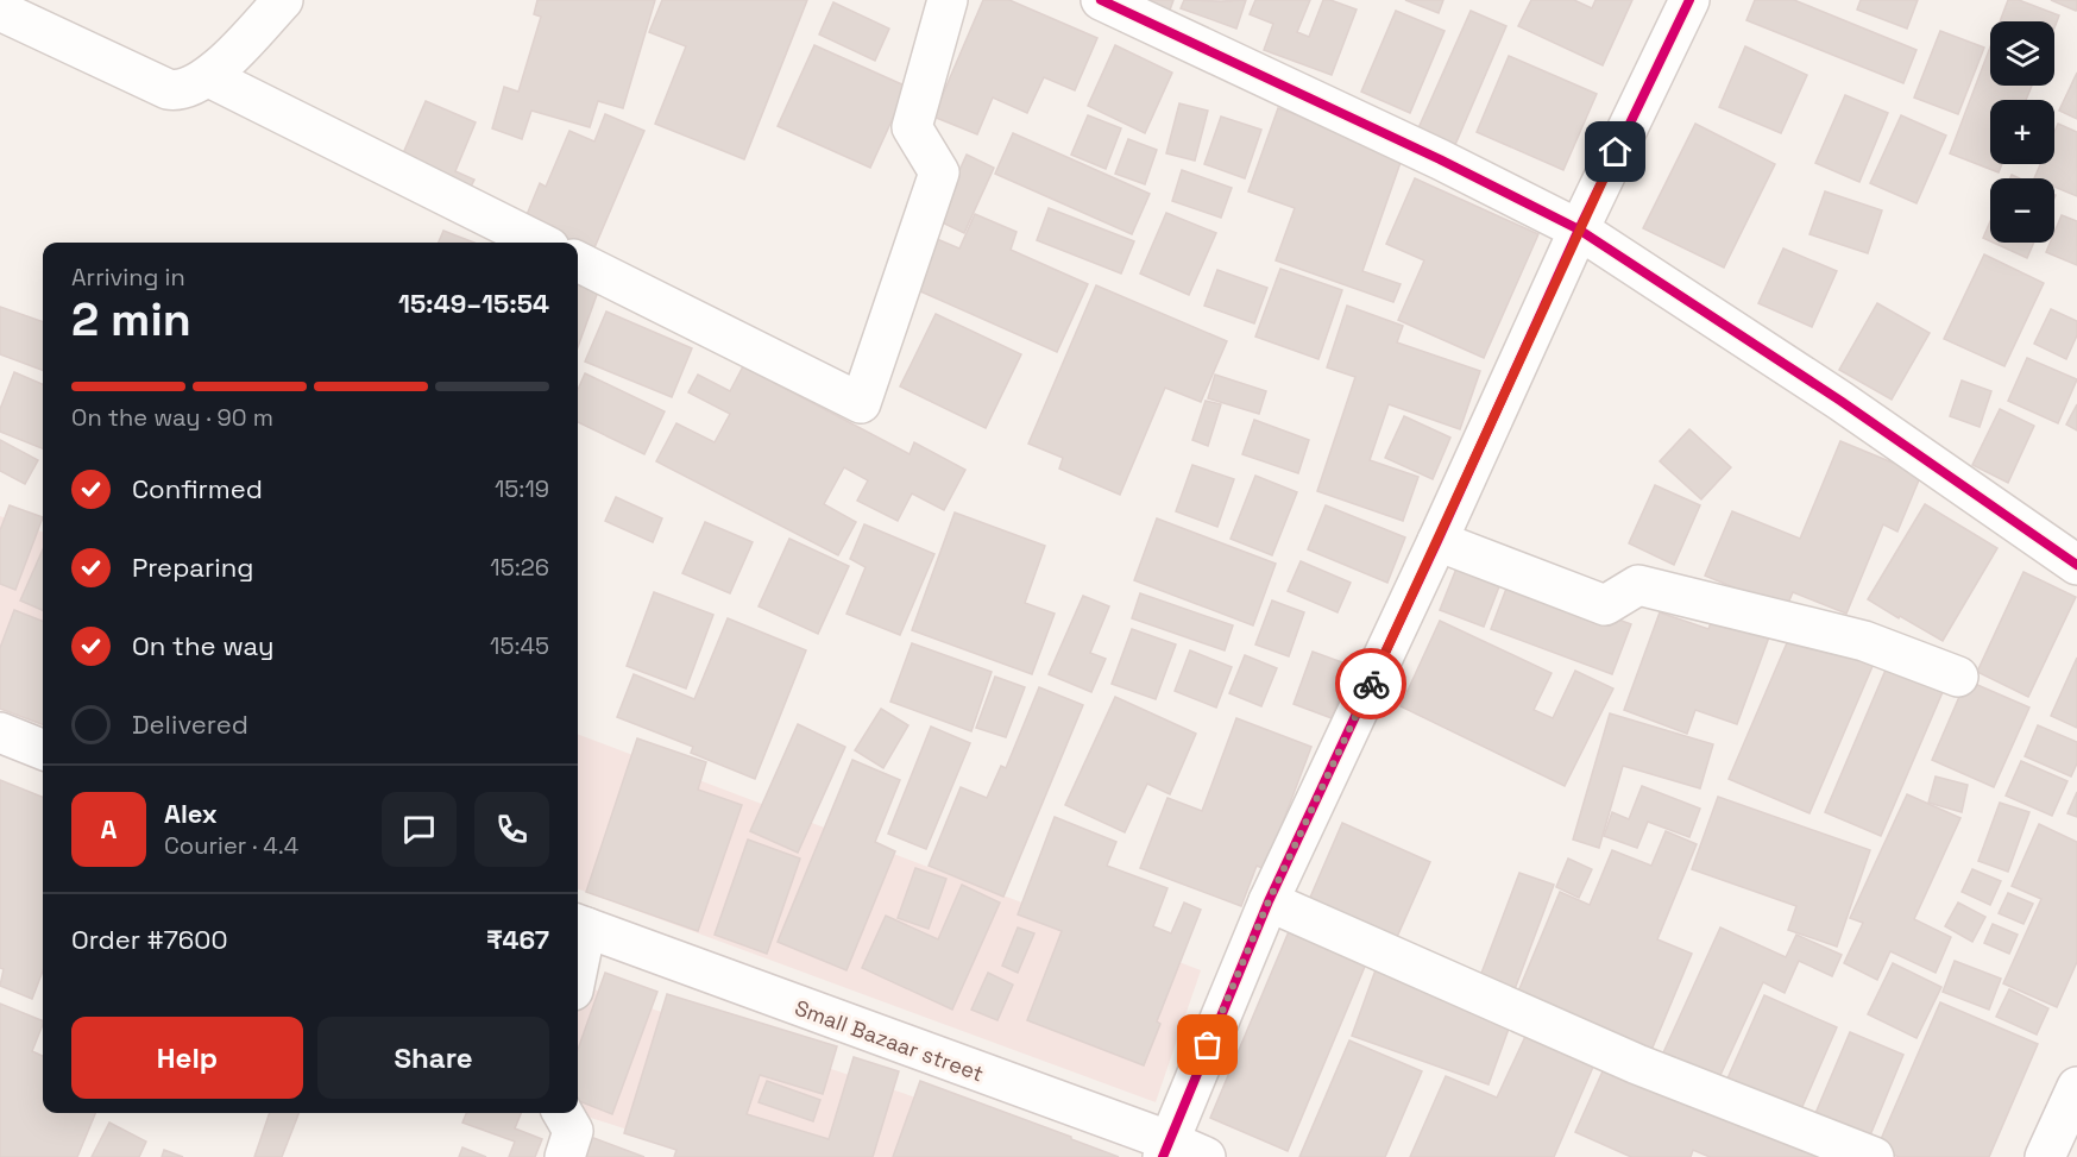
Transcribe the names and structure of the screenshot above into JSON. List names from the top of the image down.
{
  "streets": {
    "street": ["Small Bazaar street"]
  },
  "page": {
    "map_buttons": ["+", "−"],
    "heading": ["2 min", "Arriving in", "15:49–15:54"],
    "panel": [
      "Alex",
      "Courier · 4.4",
      "Order #7600",
      "₹467"
    ],
    "bar": "On the way · 90 m",
    "list": [
      ["Confirmed", "15:19"],
      ["Preparing", "15:26"],
      ["On the way", "15:45"],
      "Delivered"
    ],
    "round": "A",
    "buttons": ["Help", "Share"]
  }
}
